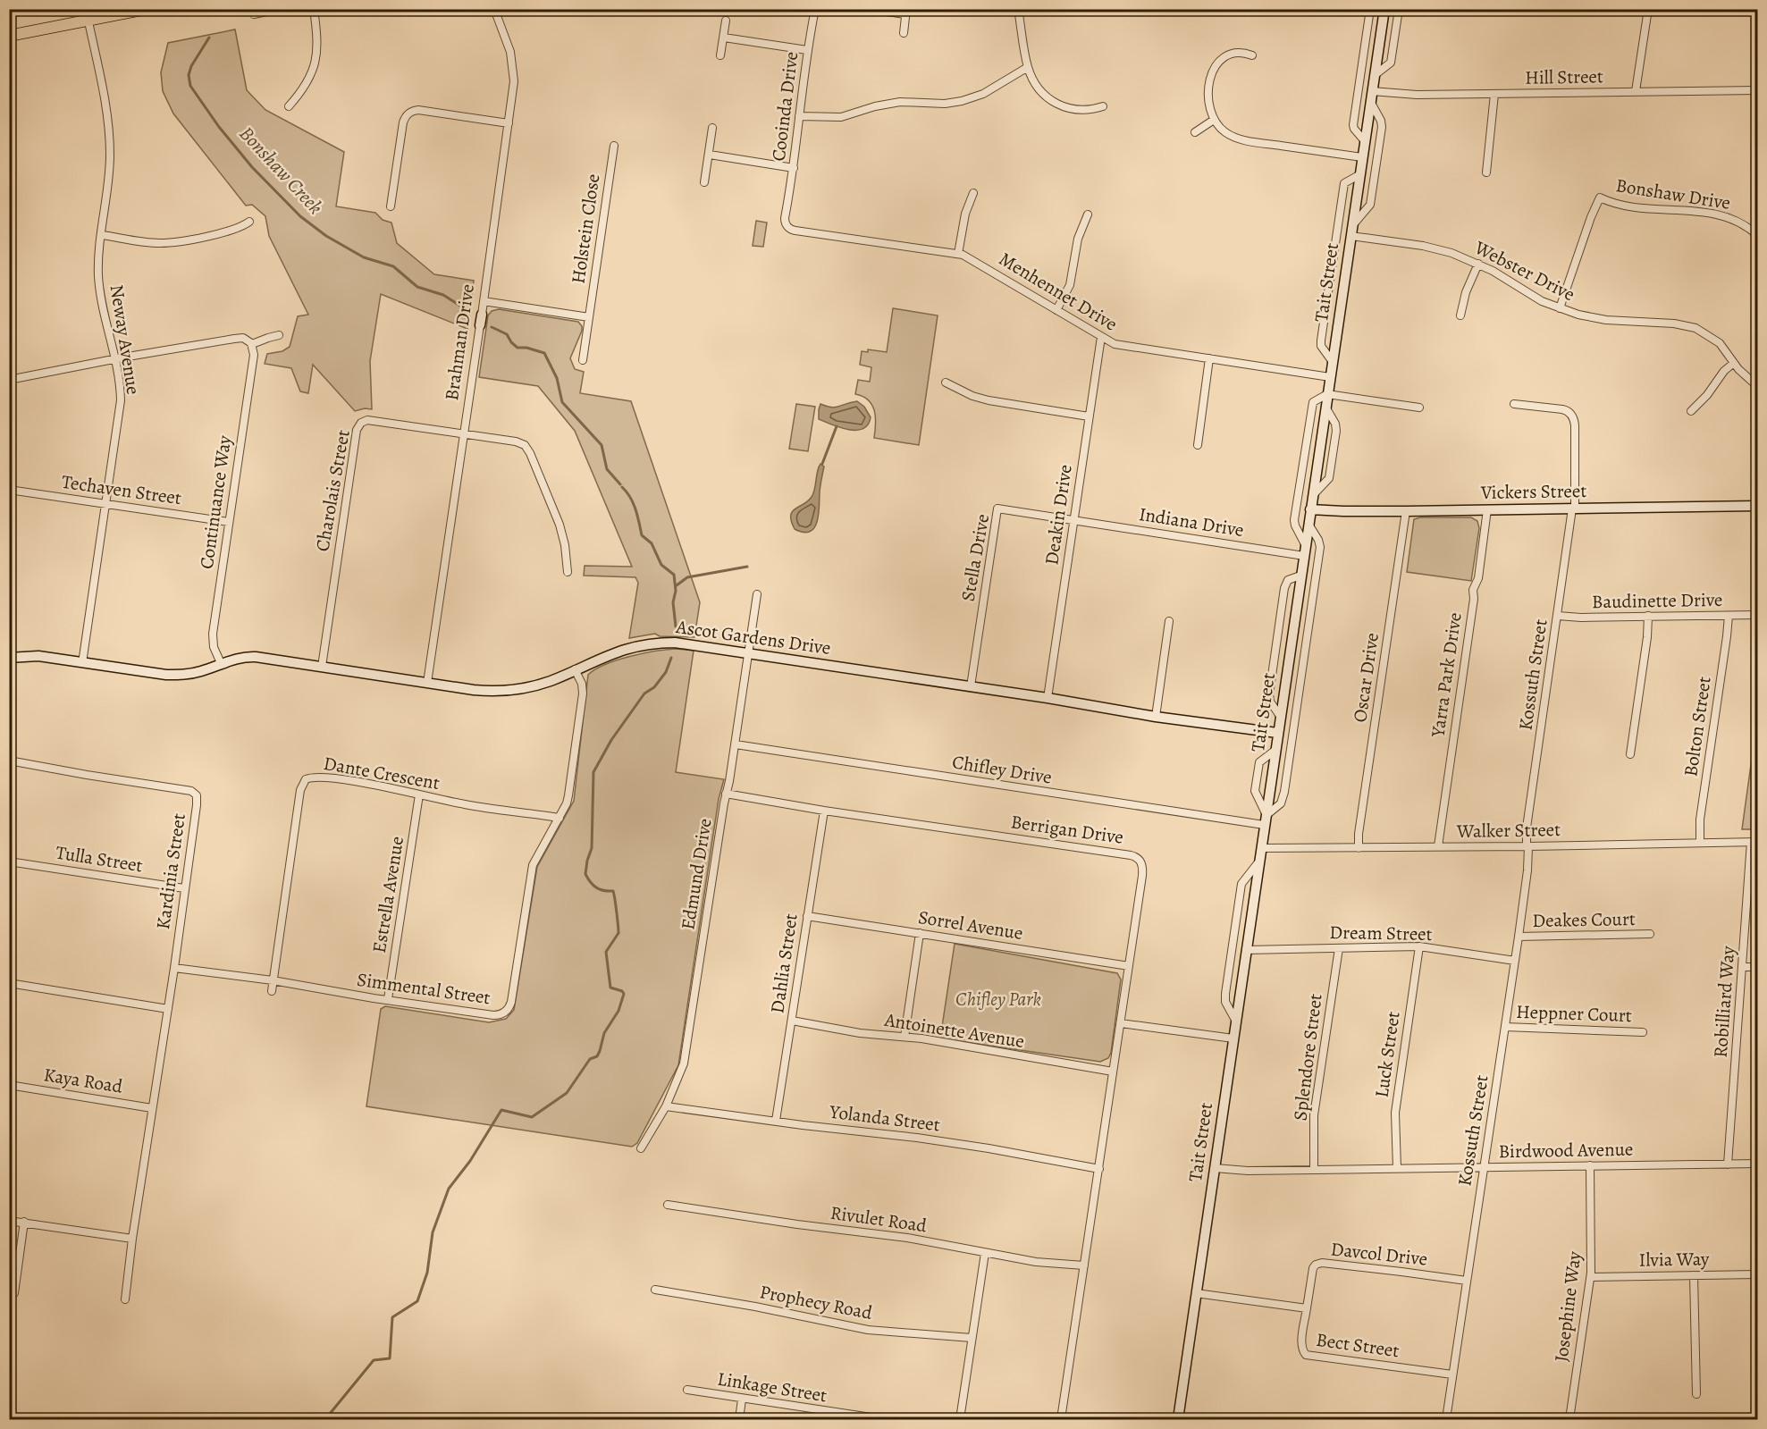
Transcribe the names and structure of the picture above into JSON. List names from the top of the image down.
{
  "streets": {
    "street": [
      "Hill Street",
      "Cooinda Drive",
      "Bonshaw Drive",
      "Holstein Close",
      "Webster Drive",
      "Tait Street",
      "Menhennet Drive",
      "Neway Avenue",
      "Brahman Drive",
      "Techaven Street",
      "Charolais Street",
      "Vickers Street",
      "Continuance Way",
      "Deakin Drive",
      "Indiana Drive",
      "Stella Drive",
      "Baudinette Drive",
      "Ascot Gardens Drive",
      "Yarra Park Drive",
      "Kossuth Street",
      "Oscar Drive",
      "Bolton Street",
      "Chifley Drive",
      "Dante Crescent",
      "Berrigan Drive",
      "Walker Street",
      "Tulla Street",
      "Kardinia Street",
      "Edmund Drive",
      "Estrella Avenue",
      "Deakes Court",
      "Sorrel Avenue",
      "Dream Street",
      "Dahlia Street",
      "Simmental Street",
      "Robilliard Way",
      "Heppner Court",
      "Antoinette Avenue",
      "Luck Street",
      "Splendore Street",
      "Kaya Road",
      "Yolanda Street",
      "Birdwood Avenue",
      "Rivulet Road",
      "Davcol Drive",
      "Ilvia Way",
      "Prophecy Road",
      "Josephine Way",
      "Bect Street",
      "Linkage Street"
    ]
  },
  "crossings": [
    ["Hill Street", "Tait Street"],
    ["Cooinda Drive", "Menhennet Drive"],
    ["Bonshaw Drive", "Webster Drive"],
    ["Webster Drive", "Tait Street"],
    ["Tait Street", "Menhennet Drive"],
    ["Tait Street", "Vickers Street"],
    ["Tait Street", "Indiana Drive"],
    ["Tait Street", "Ascot Gardens Drive"],
    ["Tait Street", "Chifley Drive"],
    ["Tait Street", "Walker Street"],
    ["Tait Street", "Dream Street"],
    ["Tait Street", "Birdwood Avenue"],
    ["Menhennet Drive", "Deakin Drive"],
    ["Neway Avenue", "Techaven Street"],
    ["Neway Avenue", "Ascot Gardens Drive"],
    ["Brahman Drive", "Charolais Street"],
    ["Brahman Drive", "Ascot Gardens Drive"],
    ["Techaven Street", "Continuance Way"],
    ["Charolais Street", "Ascot Gardens Drive"],
    ["Vickers Street", "Yarra Park Drive"],
    ["Vickers Street", "Kossuth Street"],
    ["Vickers Street", "Oscar Drive"],
    ["Continuance Way", "Ascot Gardens Drive"],
    ["Deakin Drive", "Indiana Drive"],
    ["Deakin Drive", "Stella Drive"],
    ["Deakin Drive", "Ascot Gardens Drive"],
    ["Indiana Drive", "Stella Drive"],
    ["Stella Drive", "Ascot Gardens Drive"],
    ["Baudinette Drive", "Kossuth Street"],
    ["Baudinette Drive", "Bolton Street"],
    ["Ascot Gardens Drive", "Edmund Drive"],
    ["Ascot Gardens Drive", "Simmental Street"],
    ["Yarra Park Drive", "Walker Street"],
    ["Kossuth Street", "Walker Street"],
    ["Kossuth Street", "Deakes Court"],
    ["Kossuth Street", "Dream Street"],
    ["Kossuth Street", "Heppner Court"],
    ["Kossuth Street", "Birdwood Avenue"],
    ["Kossuth Street", "Davcol Drive"],
    ["Kossuth Street", "Bect Street"],
    ["Oscar Drive", "Walker Street"],
    ["Bolton Street", "Walker Street"],
    ["Chifley Drive", "Edmund Drive"],
    ["Dante Crescent", "Estrella Avenue"],
    ["Dante Crescent", "Simmental Street"],
    ["Berrigan Drive", "Edmund Drive"],
    ["Berrigan Drive", "Sorrel Avenue"],
    ["Berrigan Drive", "Dahlia Street"],
    ["Berrigan Drive", "Antoinette Avenue"],
    ["Berrigan Drive", "Yolanda Street"],
    ["Berrigan Drive", "Rivulet Road"],
    ["Walker Street", "Robilliard Way"],
    ["Tulla Street", "Kardinia Street"],
    ["Kardinia Street", "Simmental Street"],
    ["Kardinia Street", "Kaya Road"],
    ["Edmund Drive", "Yolanda Street"],
    ["Estrella Avenue", "Simmental Street"],
    ["Sorrel Avenue", "Dahlia Street"],
    ["Dream Street", "Luck Street"],
    ["Dream Street", "Splendore Street"],
    ["Dahlia Street", "Antoinette Avenue"],
    ["Dahlia Street", "Yolanda Street"],
    ["Robilliard Way", "Birdwood Avenue"],
    ["Luck Street", "Birdwood Avenue"],
    ["Splendore Street", "Birdwood Avenue"],
    ["Birdwood Avenue", "Josephine Way"],
    ["Davcol Drive", "Bect Street"],
    ["Ilvia Way", "Josephine Way"]
  ],
  "water": ["Bonshaw Creek"],
  "parks": ["Chifley Park"]
}
